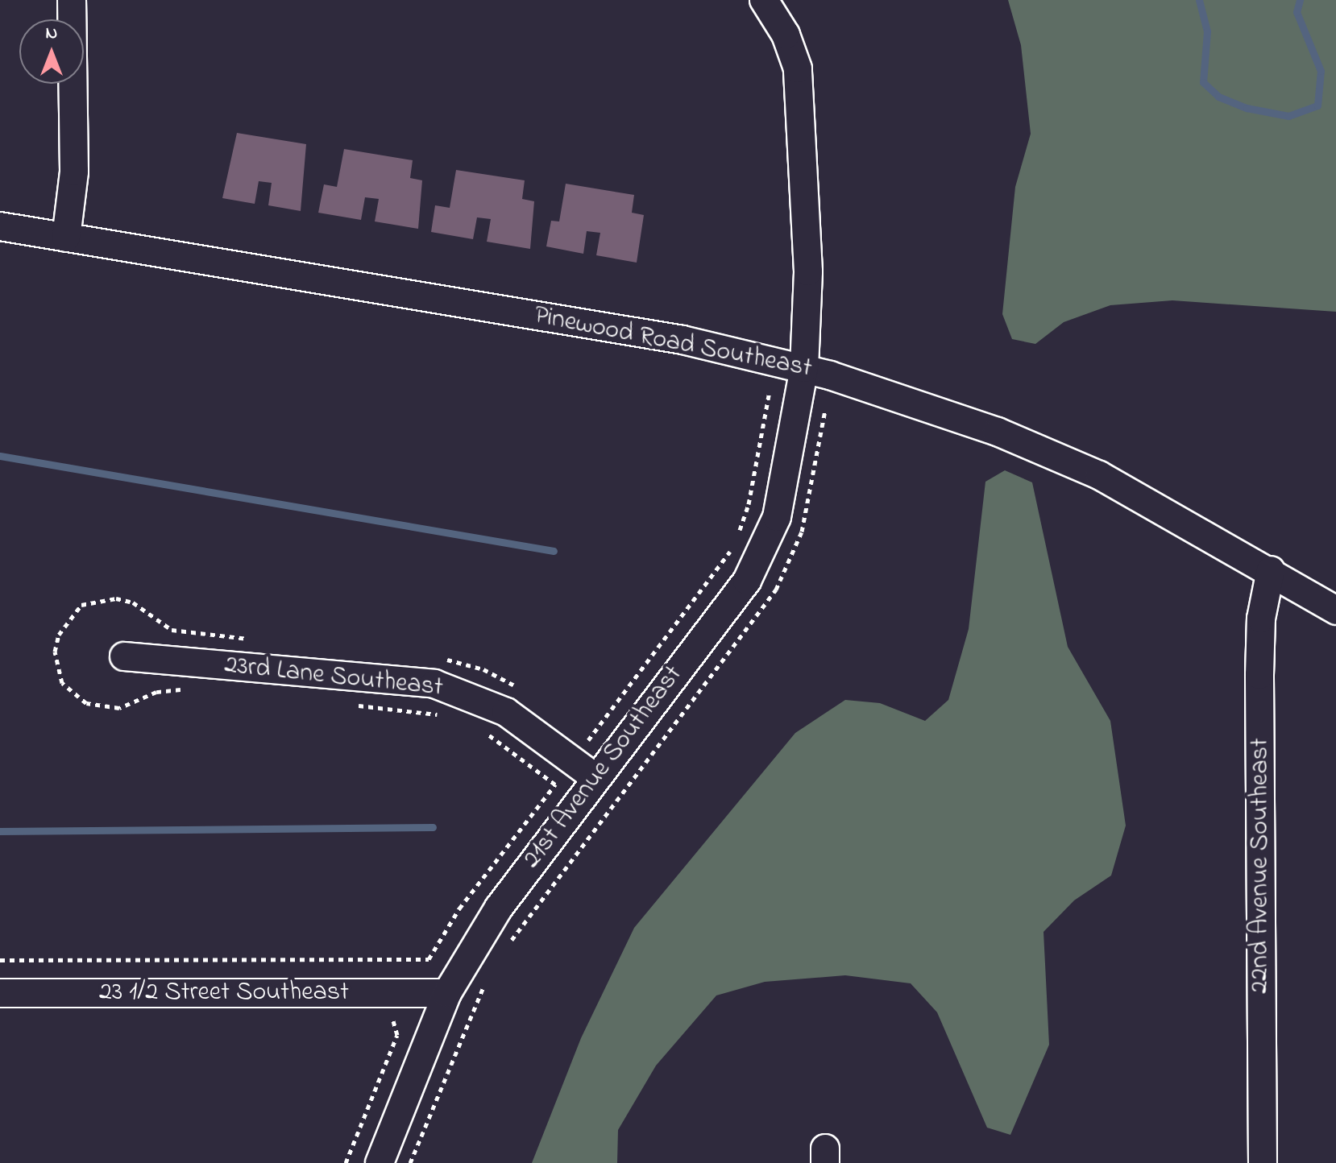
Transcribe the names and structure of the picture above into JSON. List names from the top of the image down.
{
  "streets": {
    "street": [
      "Pinewood Road Southeast",
      "23rd Lane Southeast",
      "21st Avenue Southeast",
      "22nd Avenue Southeast",
      "23 1/2 Street Southeast"
    ]
  },
  "crossings": [
    ["Pinewood Road Southeast", "21st Avenue Southeast"],
    ["Pinewood Road Southeast", "22nd Avenue Southeast"],
    ["23rd Lane Southeast", "21st Avenue Southeast"],
    ["21st Avenue Southeast", "23 1/2 Street Southeast"]
  ],
  "north": "top"
}
